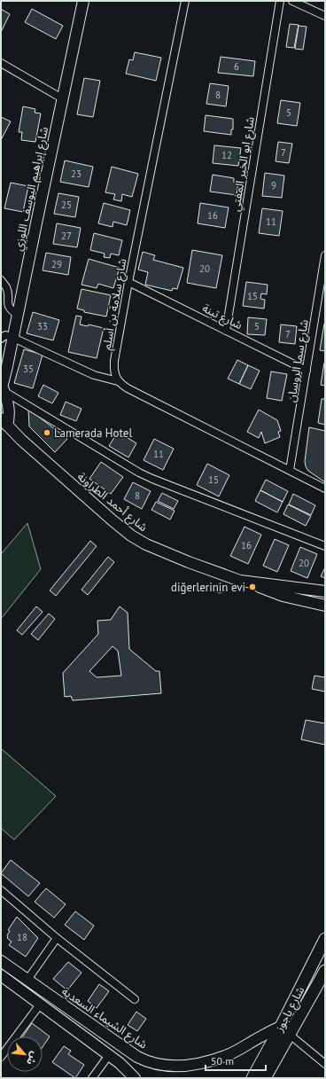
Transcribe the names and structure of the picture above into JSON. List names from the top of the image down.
{
  "streets": {
    "main road": ["شارع ياجوز"],
    "street": [
      "شارع ابو الخير المفتي",
      "شارع إبراهيم اليوسف اللوزي",
      "شارع سلامة بن أسلم",
      "شارع تبنة",
      "شارع سما الروسان",
      "شارع أحمد الطراونة",
      "شارع الشيماء السعدية"
    ]
  },
  "crossings": [
    ["شارع ابو الخير المفتي", "شارع تبنة"],
    ["شارع سلامة بن أسلم", "شارع تبنة"],
    ["شارع تبنة", "شارع سما الروسان"],
    ["شارع ياجوز", "شارع الشيماء السعدية"]
  ],
  "places": ["Lamerada Hotel", "diğerlerinin evi"],
  "house_numbers": [
    "6",
    "8",
    "5",
    "7",
    "12",
    "23",
    "9",
    "25",
    "16",
    "11",
    "27",
    "29",
    "20",
    "15",
    "33",
    "5",
    "7",
    "35",
    "11",
    "15",
    "8",
    "16",
    "20",
    "18"
  ],
  "scale_bar": "50 m",
  "north": "bottom right"
}
